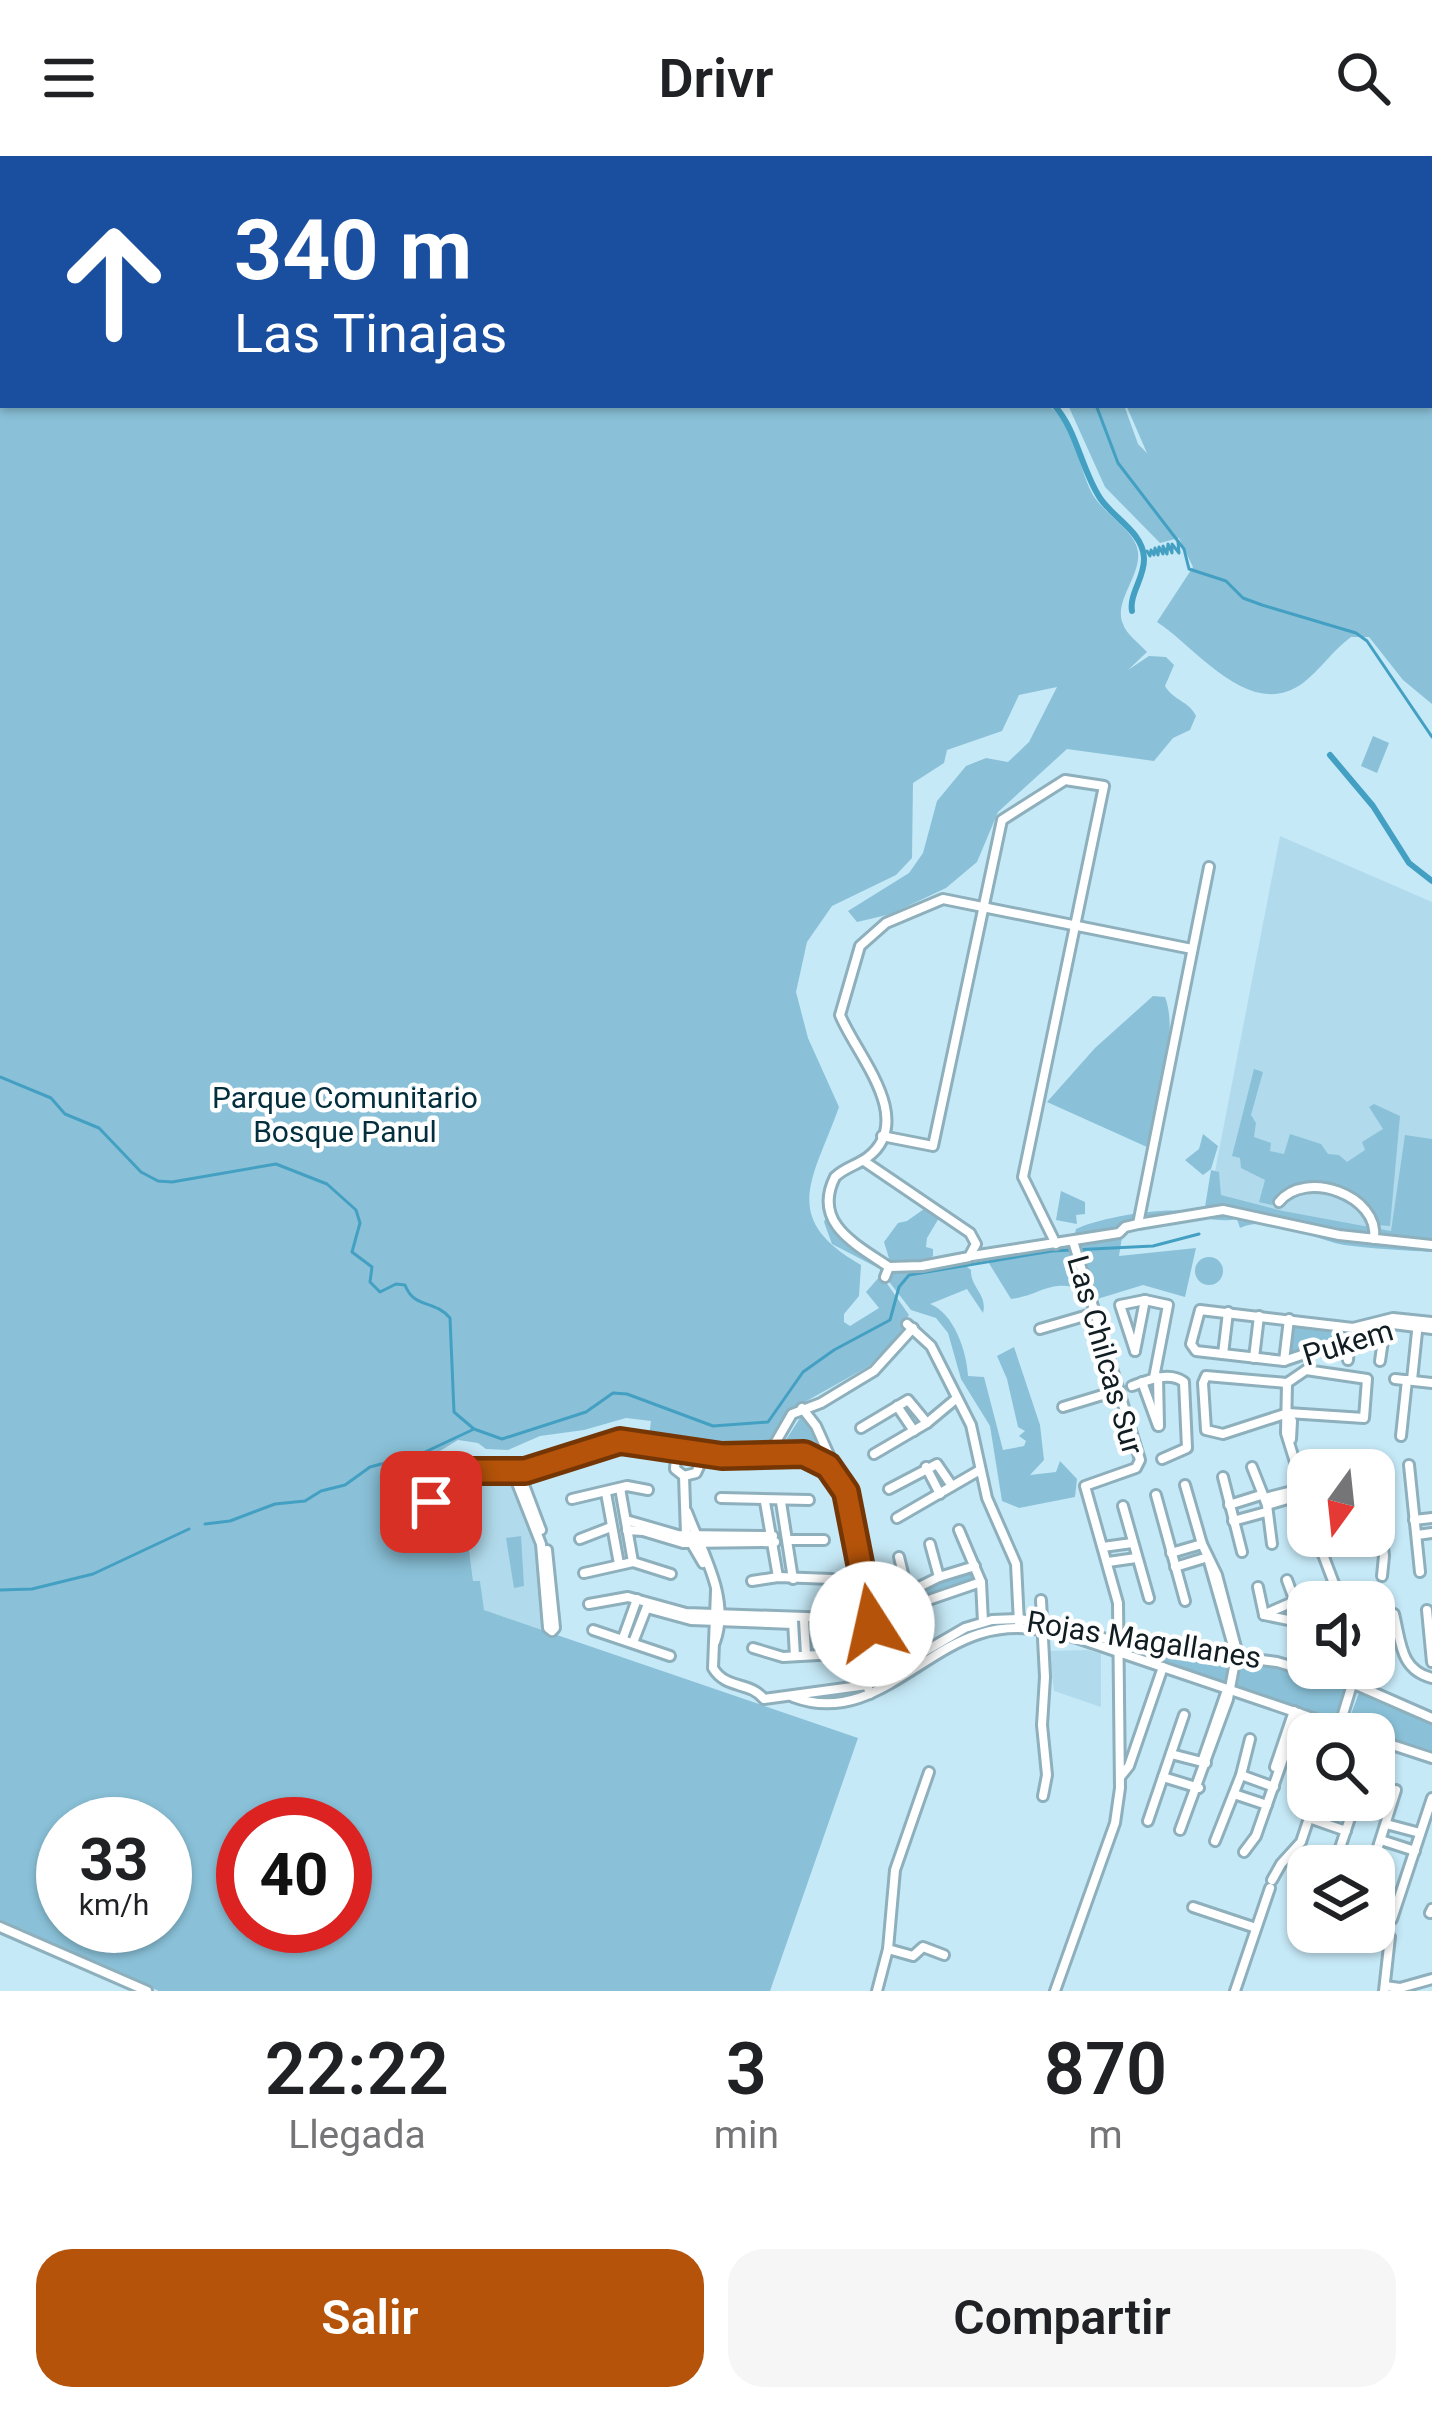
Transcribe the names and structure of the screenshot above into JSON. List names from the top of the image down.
{
  "streets": {
    "street": ["Pukem", "Las Chilcas Sur", "Rojas Magallanes"]
  },
  "crossings": [
    ["Las Chilcas Sur", "Rojas Magallanes"]
  ],
  "parks": ["Parque Comunitario Bosque Panul"],
  "north": "bottom",
  "page": {
    "header": "Drivr",
    "turn": ["340 m", "Las Tinajas"],
    "speed": "33 km/h",
    "limit": "40",
    "eta": [
      "22:22",
      "Llegada",
      "3",
      "min",
      "870",
      "m"
    ],
    "buttons": ["Salir", "Compartir"]
  }
}
